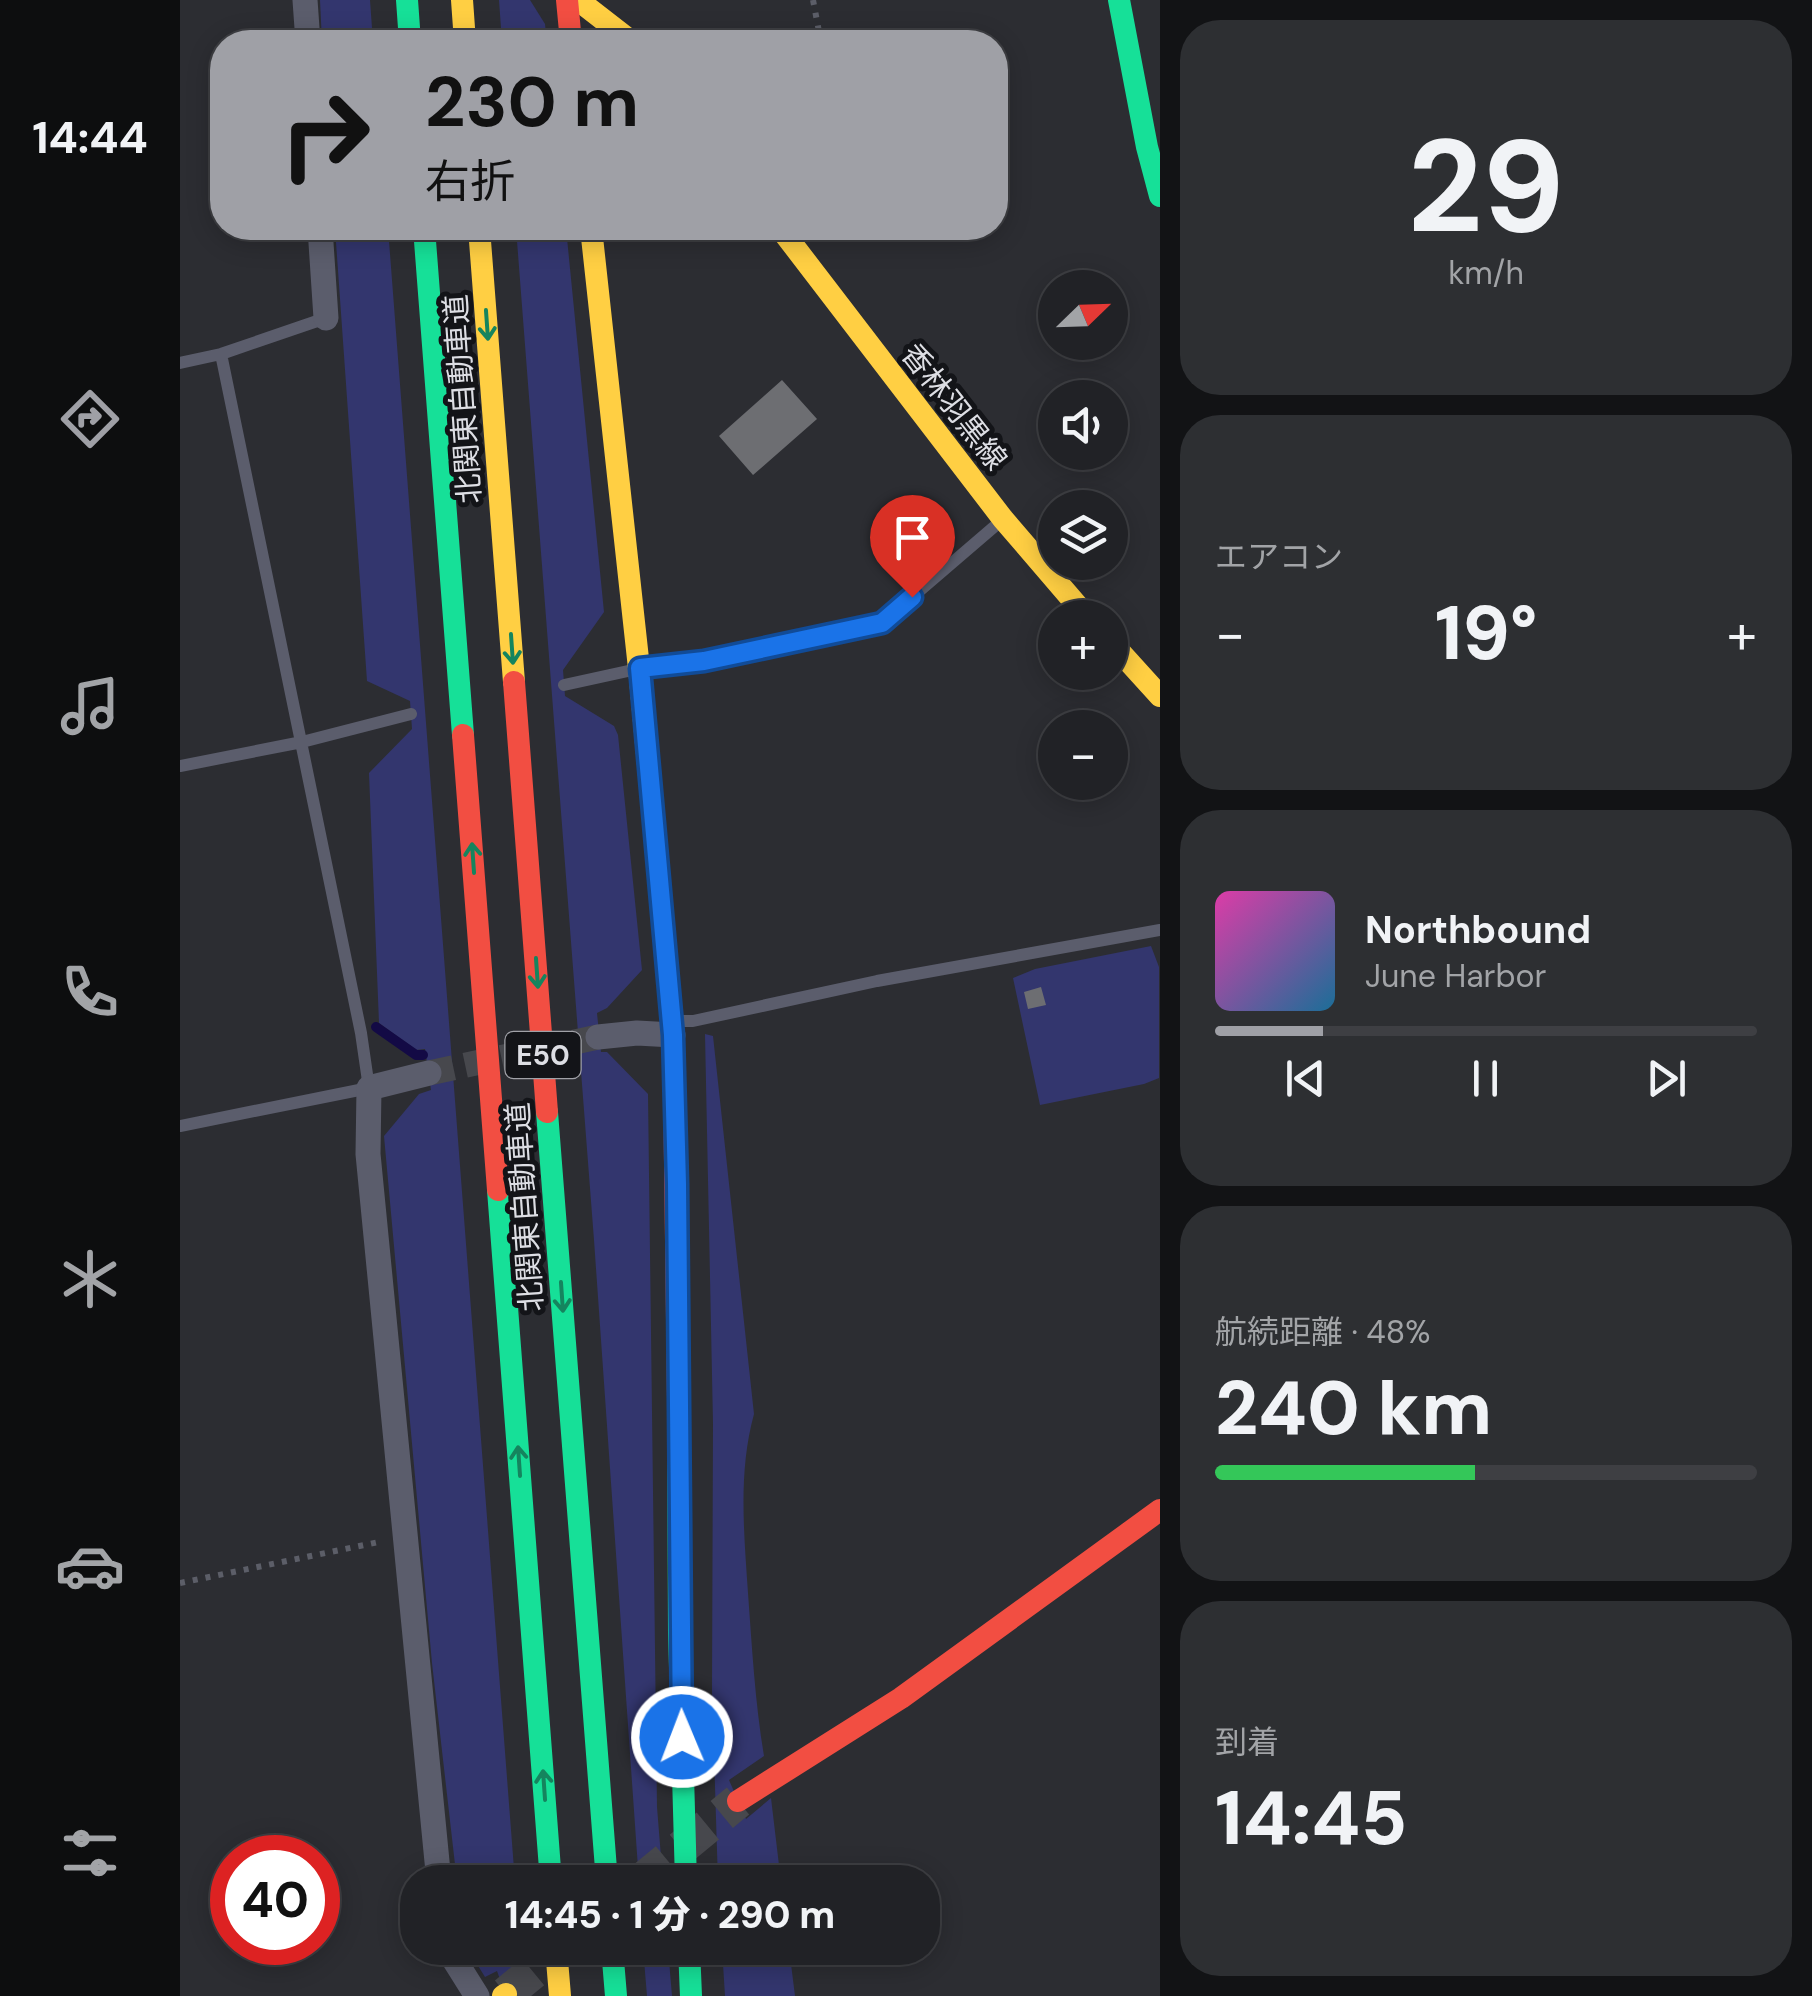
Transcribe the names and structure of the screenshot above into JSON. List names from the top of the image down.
{
  "streets": {
    "main road": ["北関東自動車道", "香林羽黒線", "E50"]
  },
  "north": "top right",
  "page": {
    "tabs": "14:44",
    "tile": [
      ["29", "km/h"],
      "エアコン",
      ["航続距離 · 48%", "240 km"],
      ["到着", "14:45"]
    ],
    "turn": ["230 m", "右折"],
    "map_buttons": ["+", "−"],
    "heat": ["−", "19°", "+"],
    "song": ["Northbound", "June Harbor"],
    "limit": "40",
    "trip": "14:45 · 1 分 · 290 m"
  }
}
